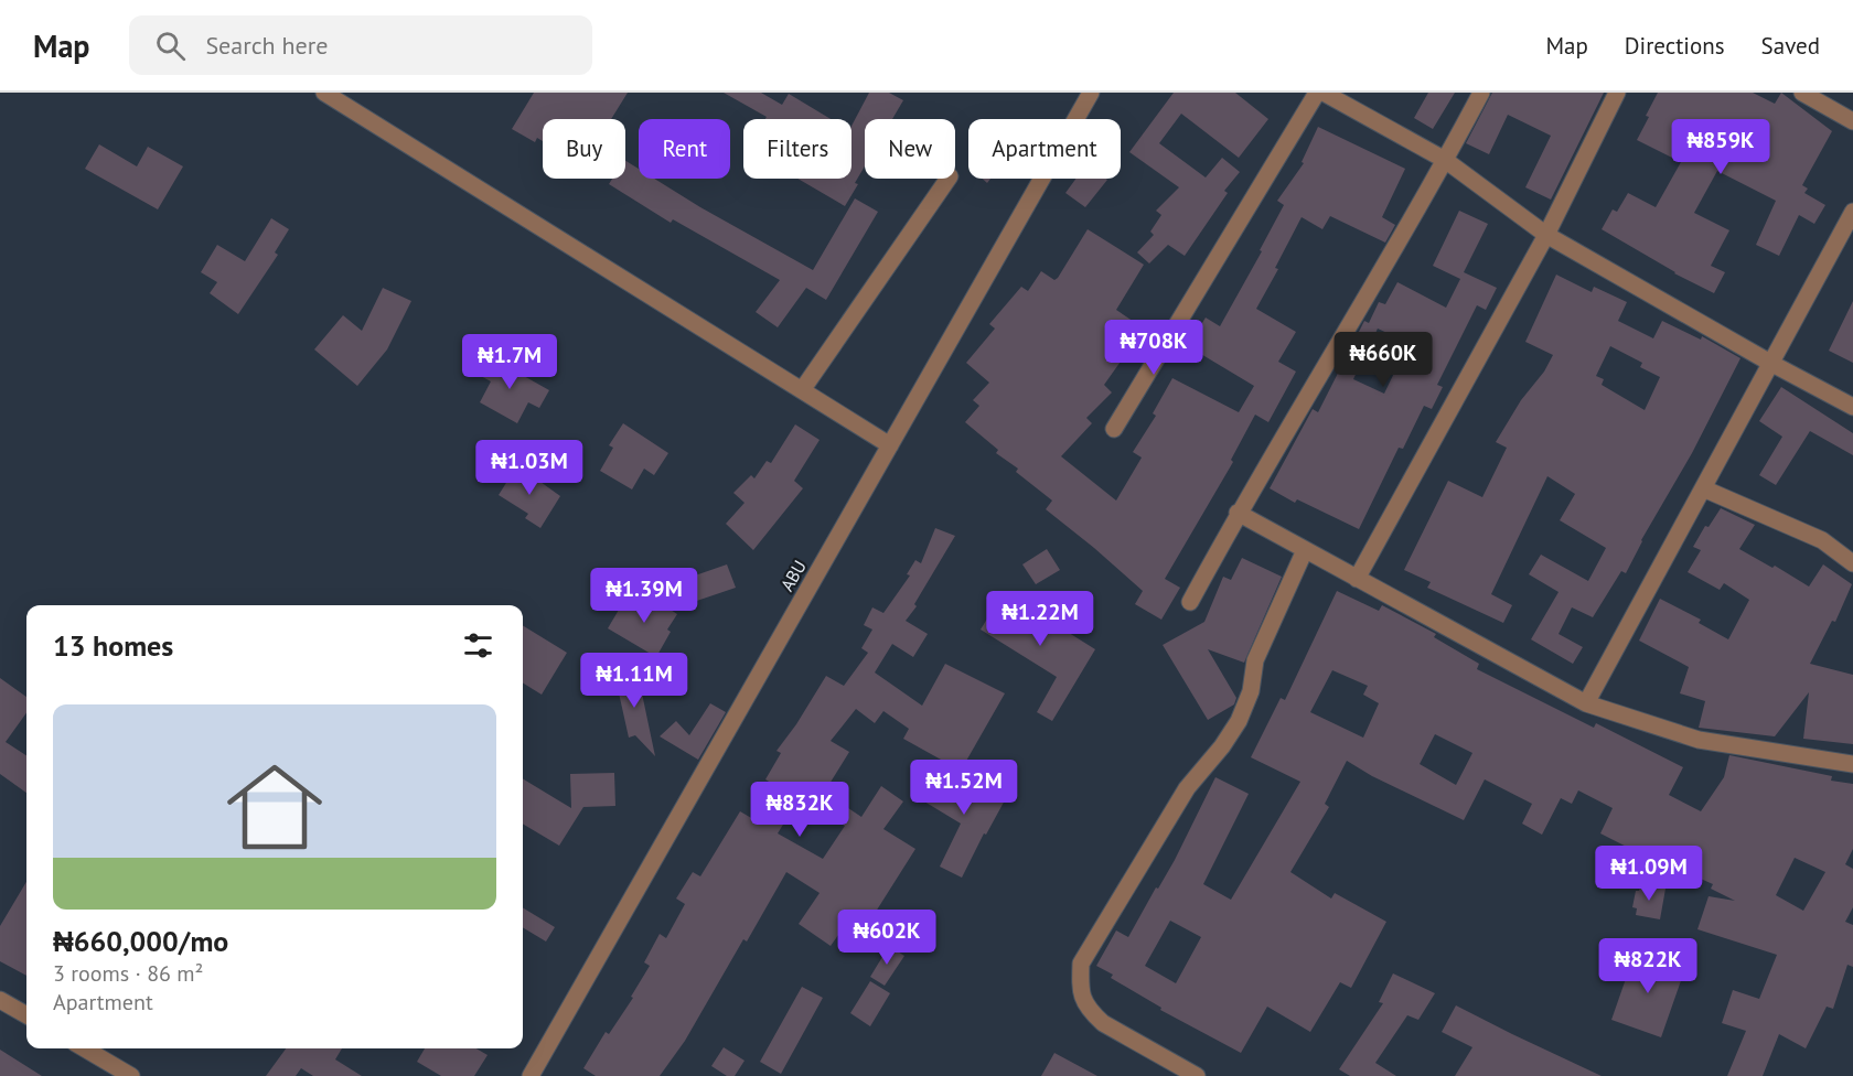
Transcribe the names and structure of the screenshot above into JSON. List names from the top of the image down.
{
  "streets": {
    "street": ["ABU"]
  },
  "page": {
    "header": "Map",
    "search": "Search here",
    "nav": ["Map", "Directions", "Saved"],
    "price": [
      "₦859K",
      "₦708K",
      "₦660K",
      "₦1.7M",
      "₦1.03M",
      "₦1.39M",
      "₦1.22M",
      "₦1.11M",
      "₦1.52M",
      "₦832K",
      "₦1.09M",
      "₦602K",
      "₦822K"
    ],
    "chip": [
      "Buy",
      "Rent",
      "Filters",
      "New",
      "Apartment"
    ],
    "heading": "13 homes",
    "list": [
      {
        "name": "₦660,000/mo",
        "note": "3 rooms · 86 m² · Apartment"
      }
    ]
  }
}
